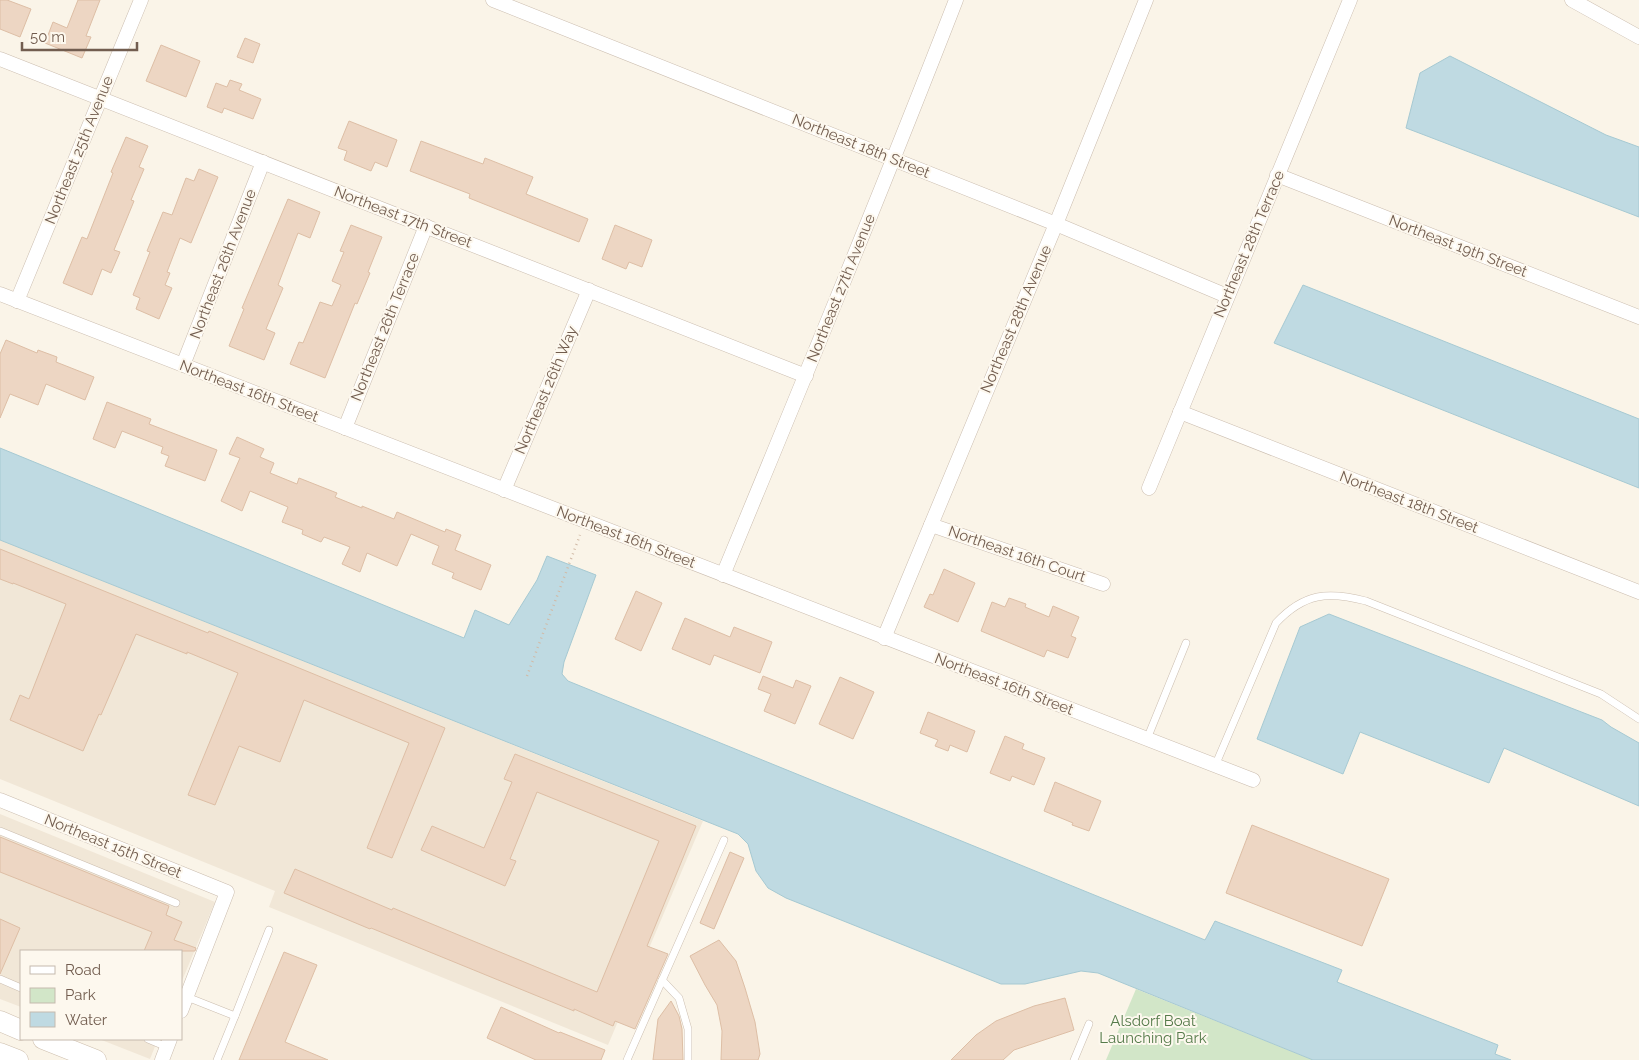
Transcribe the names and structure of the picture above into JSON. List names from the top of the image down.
{
  "streets": {
    "street": [
      "Northeast 18th Street",
      "Northeast 25th Avenue",
      "Northeast 17th Street",
      "Northeast 28th Terrace",
      "Northeast 19th Street",
      "Northeast 26th Avenue",
      "Northeast 27th Avenue",
      "Northeast 28th Avenue",
      "Northeast 26th Terrace",
      "Northeast 26th Way",
      "Northeast 16th Street",
      "Northeast 16th Court",
      "Northeast 15th Street"
    ]
  },
  "crossings": [
    ["Northeast 18th Street", "Northeast 28th Terrace"],
    ["Northeast 18th Street", "Northeast 27th Avenue"],
    ["Northeast 18th Street", "Northeast 28th Avenue"],
    ["Northeast 25th Avenue", "Northeast 17th Street"],
    ["Northeast 25th Avenue", "Northeast 16th Street"],
    ["Northeast 17th Street", "Northeast 26th Avenue"],
    ["Northeast 17th Street", "Northeast 27th Avenue"],
    ["Northeast 17th Street", "Northeast 26th Terrace"],
    ["Northeast 17th Street", "Northeast 26th Way"],
    ["Northeast 28th Terrace", "Northeast 19th Street"],
    ["Northeast 26th Avenue", "Northeast 16th Street"],
    ["Northeast 27th Avenue", "Northeast 16th Street"],
    ["Northeast 28th Avenue", "Northeast 16th Street"],
    ["Northeast 28th Avenue", "Northeast 16th Court"],
    ["Northeast 26th Terrace", "Northeast 16th Street"],
    ["Northeast 26th Way", "Northeast 16th Street"]
  ],
  "parks": ["Alsdorf Boat Launching Park"],
  "legend": ["Road", "Park", "Water"],
  "scale_bar": "50 m"
}
